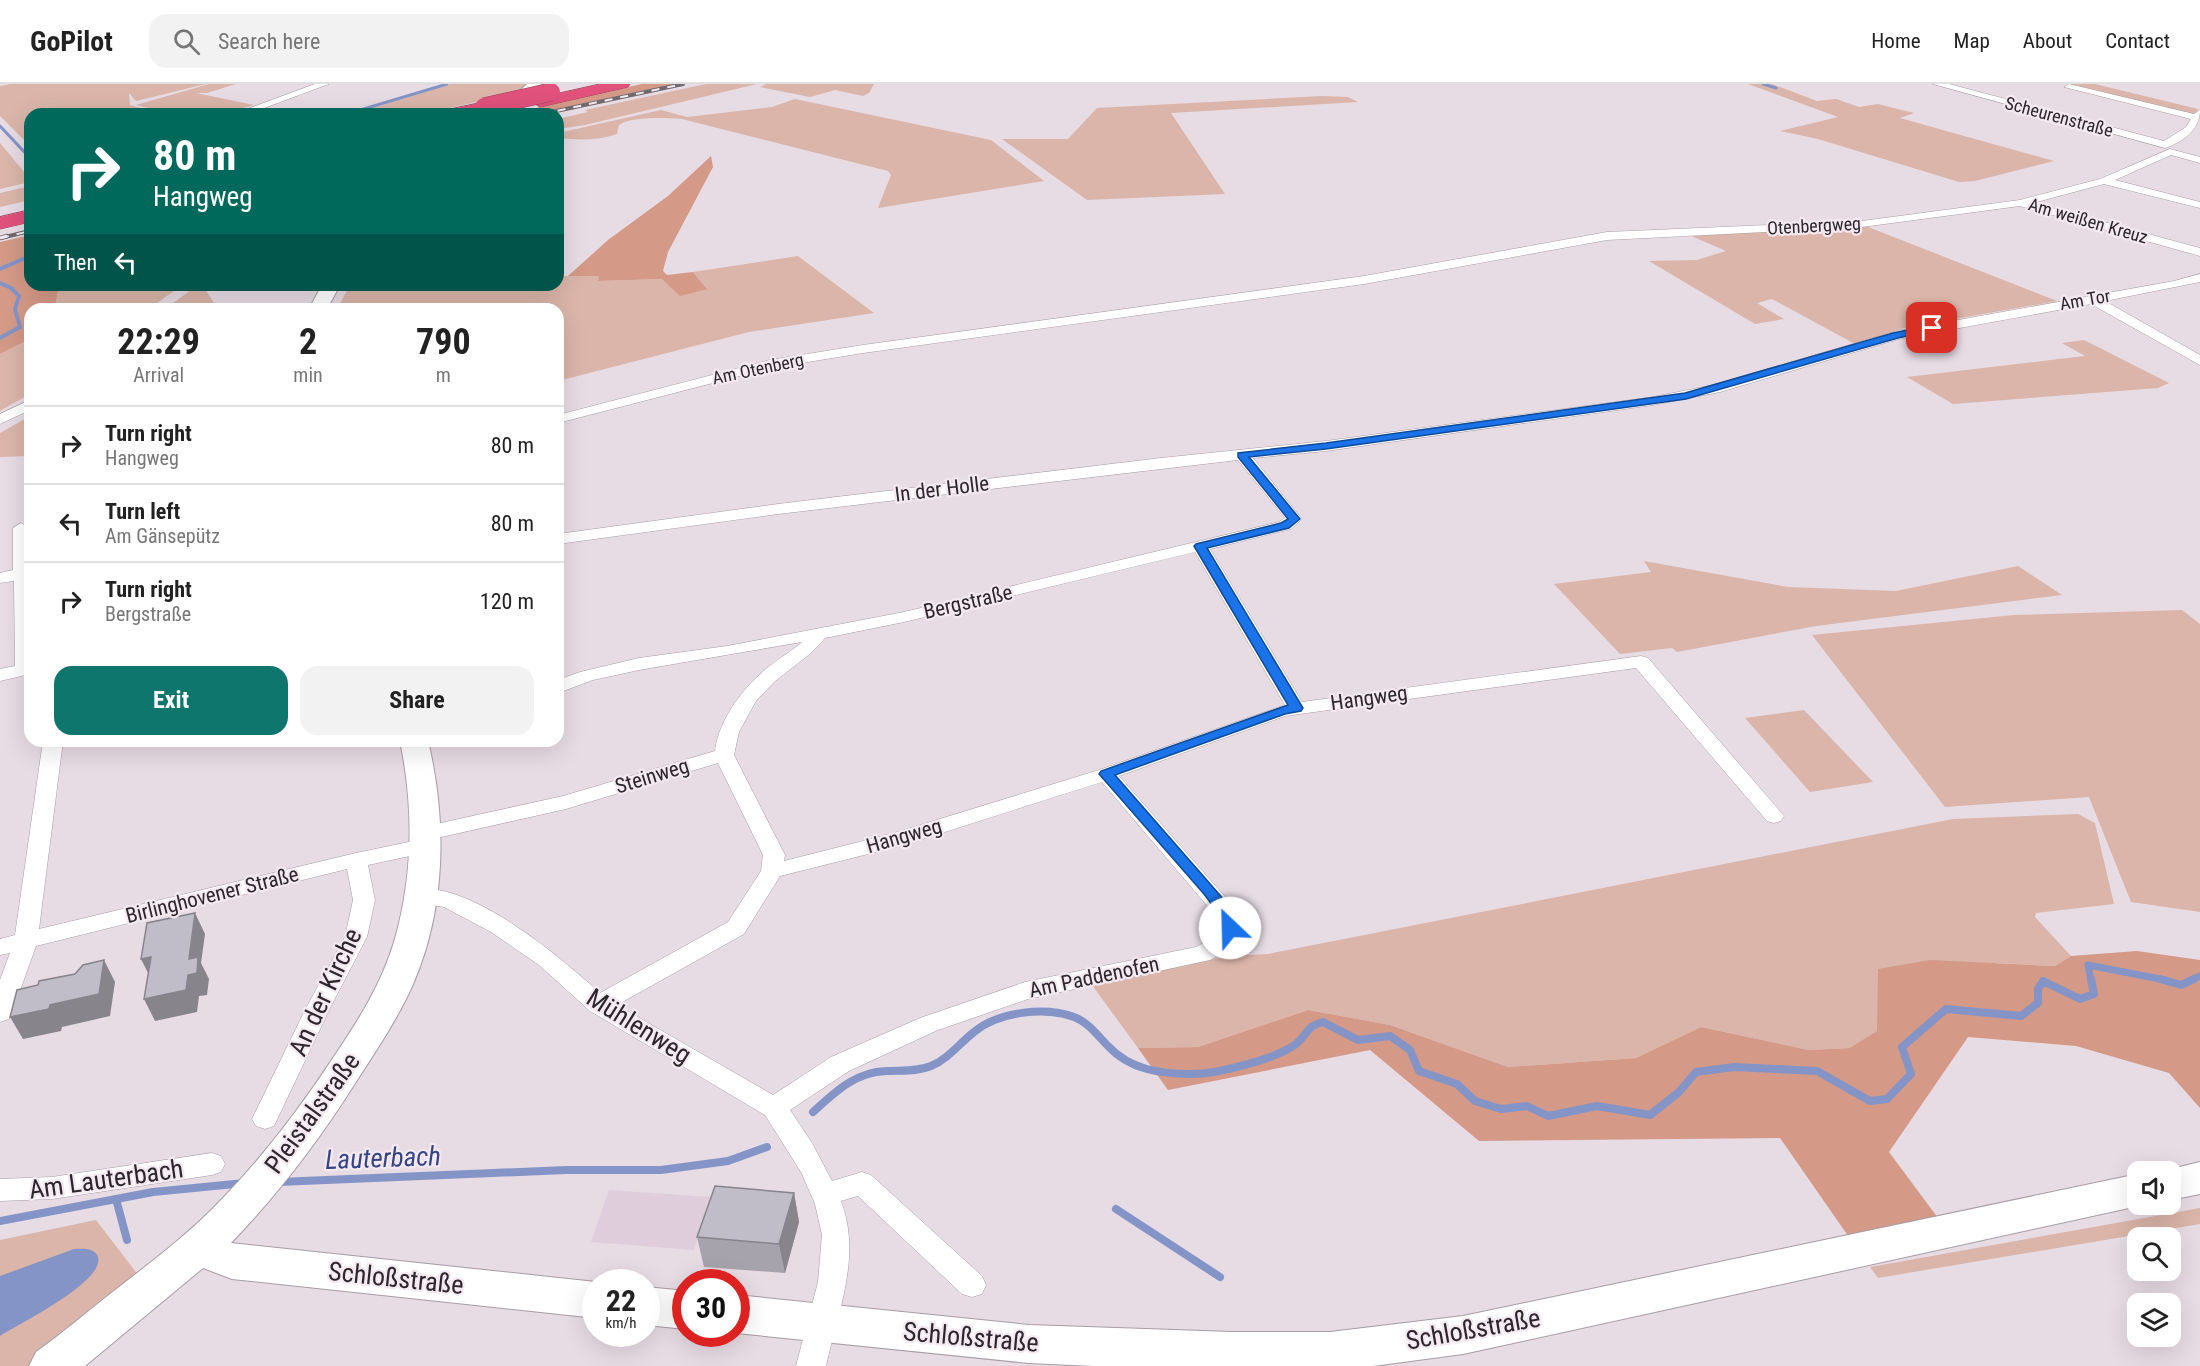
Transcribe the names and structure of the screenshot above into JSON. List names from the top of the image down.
{
  "streets": {
    "main road": ["Pleistalstraße", "Schloßstraße"],
    "street": [
      "Scheurenstraße",
      "Am weißen Kreuz",
      "Otenbergweg",
      "Am Tor",
      "Am Otenberg",
      "In der Holle",
      "Bergstraße",
      "Hangweg",
      "Steinweg",
      "Birlinghovener Straße",
      "Am Paddenofen",
      "An der Kirche",
      "Mühlenweg",
      "Am Lauterbach"
    ]
  },
  "crossings": [
    ["Scheurenstraße", "Am weißen Kreuz"],
    ["Am weißen Kreuz", "Otenbergweg"],
    ["Otenbergweg", "Am Otenberg"],
    ["Am Tor", "In der Holle"],
    ["In der Holle", "Bergstraße"],
    ["Hangweg", "Am Paddenofen"],
    ["Steinweg", "Birlinghovener Straße"],
    ["Steinweg", "Pleistalstraße"],
    ["Birlinghovener Straße", "An der Kirche"],
    ["Birlinghovener Straße", "Pleistalstraße"],
    ["Am Paddenofen", "Mühlenweg"],
    ["Mühlenweg", "Pleistalstraße"],
    ["Mühlenweg", "Schloßstraße"],
    ["Pleistalstraße", "Schloßstraße"]
  ],
  "water": ["Lauterbach"],
  "page": {
    "header": "GoPilot",
    "search": "Search here",
    "nav": [
      "Home",
      "Map",
      "About",
      "Contact"
    ],
    "turn": ["80 m", "Hangweg"],
    "then": "Then",
    "eta": [
      "22:29",
      "Arrival",
      "2",
      "min",
      "790",
      "m"
    ],
    "list": [
      {
        "name": "Turn right",
        "note": "Hangweg",
        "value": "80 m"
      },
      {
        "name": "Turn left",
        "note": "Am Gänsepütz",
        "value": "80 m"
      },
      {
        "name": "Turn right",
        "note": "Bergstraße",
        "value": "120 m"
      }
    ],
    "buttons": ["Exit", "Share"],
    "speed": "22 km/h",
    "limit": "30"
  }
}
